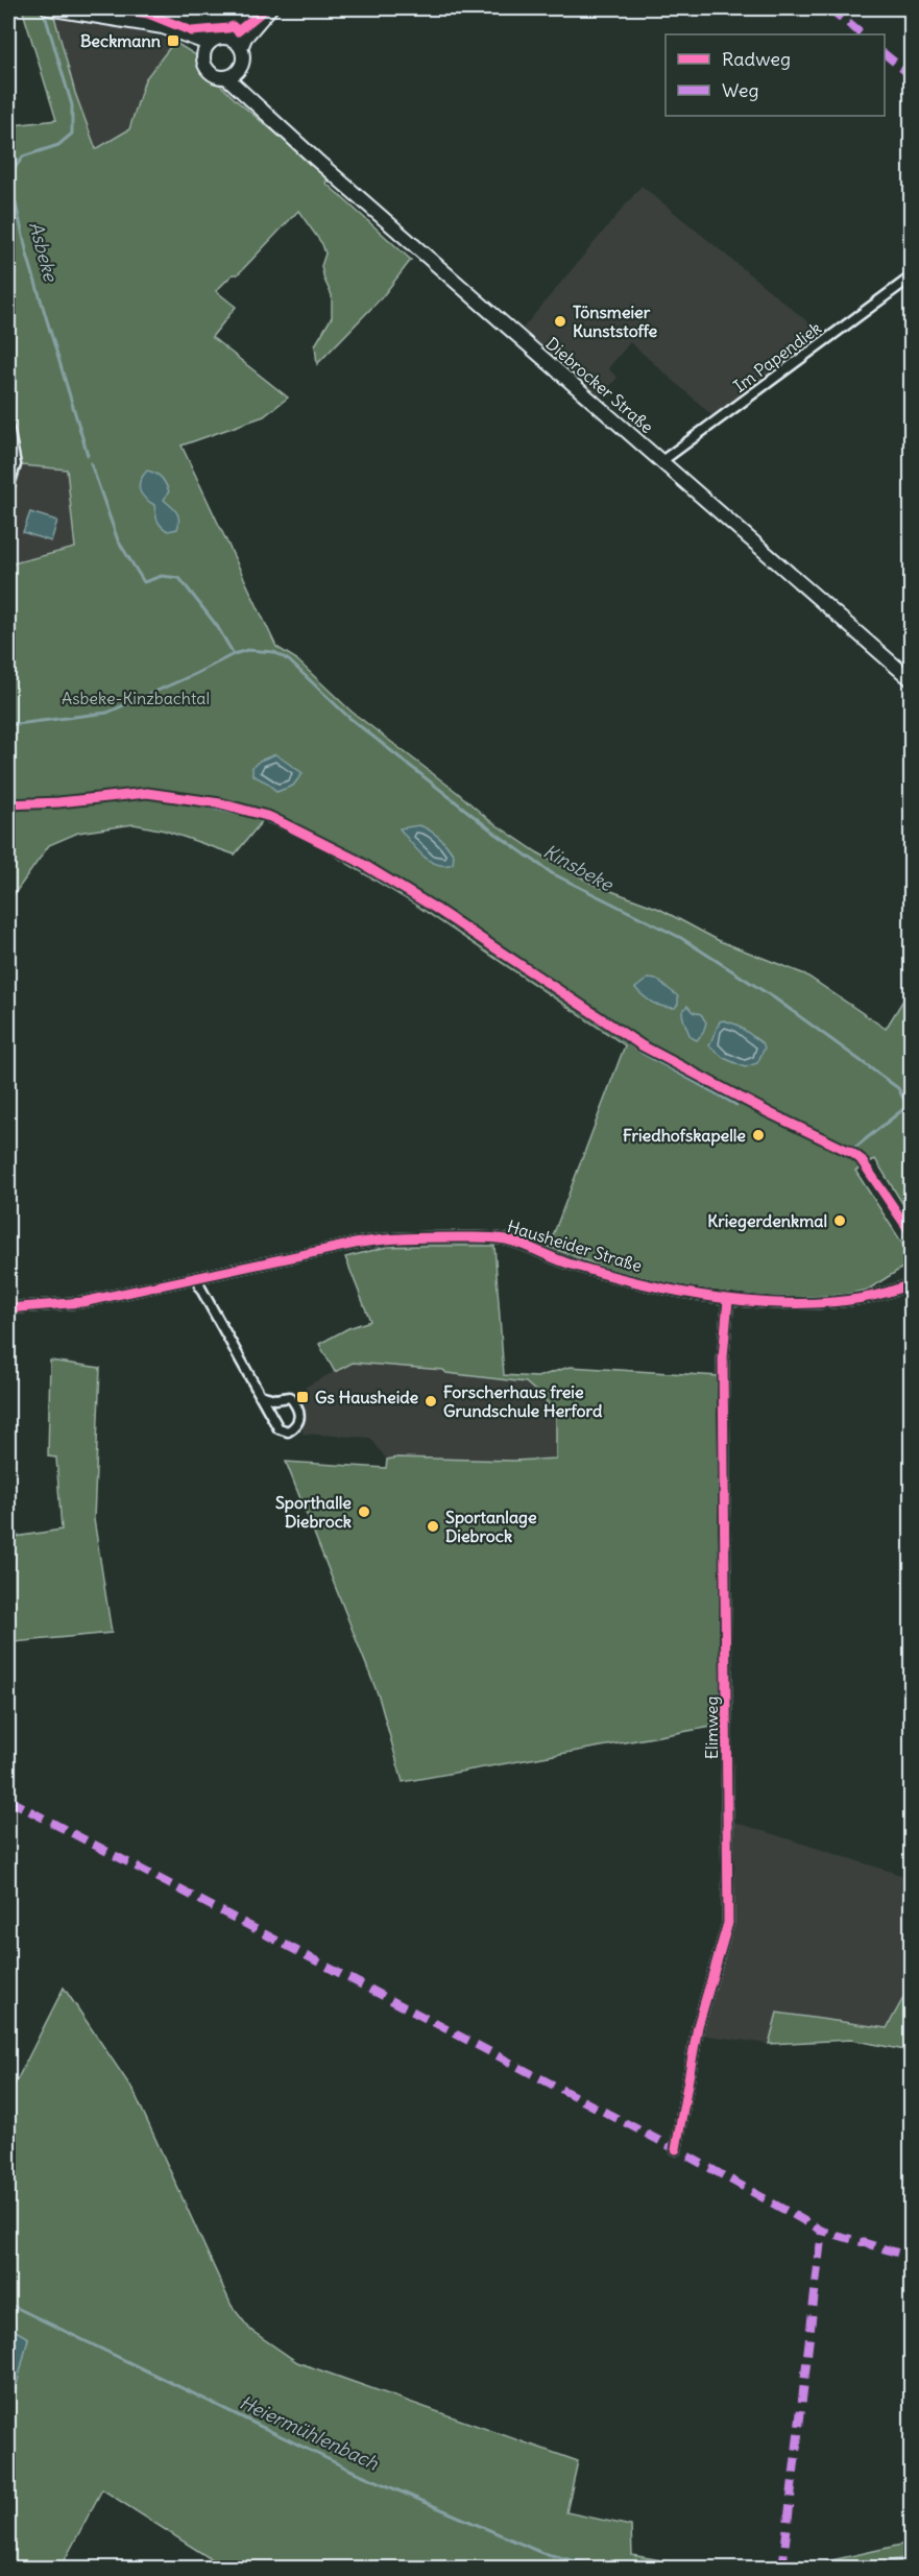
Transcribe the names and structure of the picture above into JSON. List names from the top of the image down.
{
  "streets": {
    "main road": ["Diebrocker Straße"],
    "street": ["Im Papendiek", "Hausheider Straße", "Elimweg"]
  },
  "crossings": [
    ["Im Papendiek", "Diebrocker Straße"],
    ["Hausheider Straße", "Elimweg"]
  ],
  "water": ["Asbeke", "Kinsbeke", "Heiermühlenbach"],
  "parks": ["Asbeke-Kinzbachtal"],
  "places": {
    "transit": ["Beckmann", "Gs Hausheide"],
    "other": [
      "Tönsmeier Kunststoffe",
      "Friedhofskapelle",
      "Kriegerdenkmal",
      "Forscherhaus freie Grundschule Herford",
      "Sporthalle Diebrock",
      "Sportanlage Diebrock"
    ]
  },
  "legend": ["Radweg", "Weg"]
}
